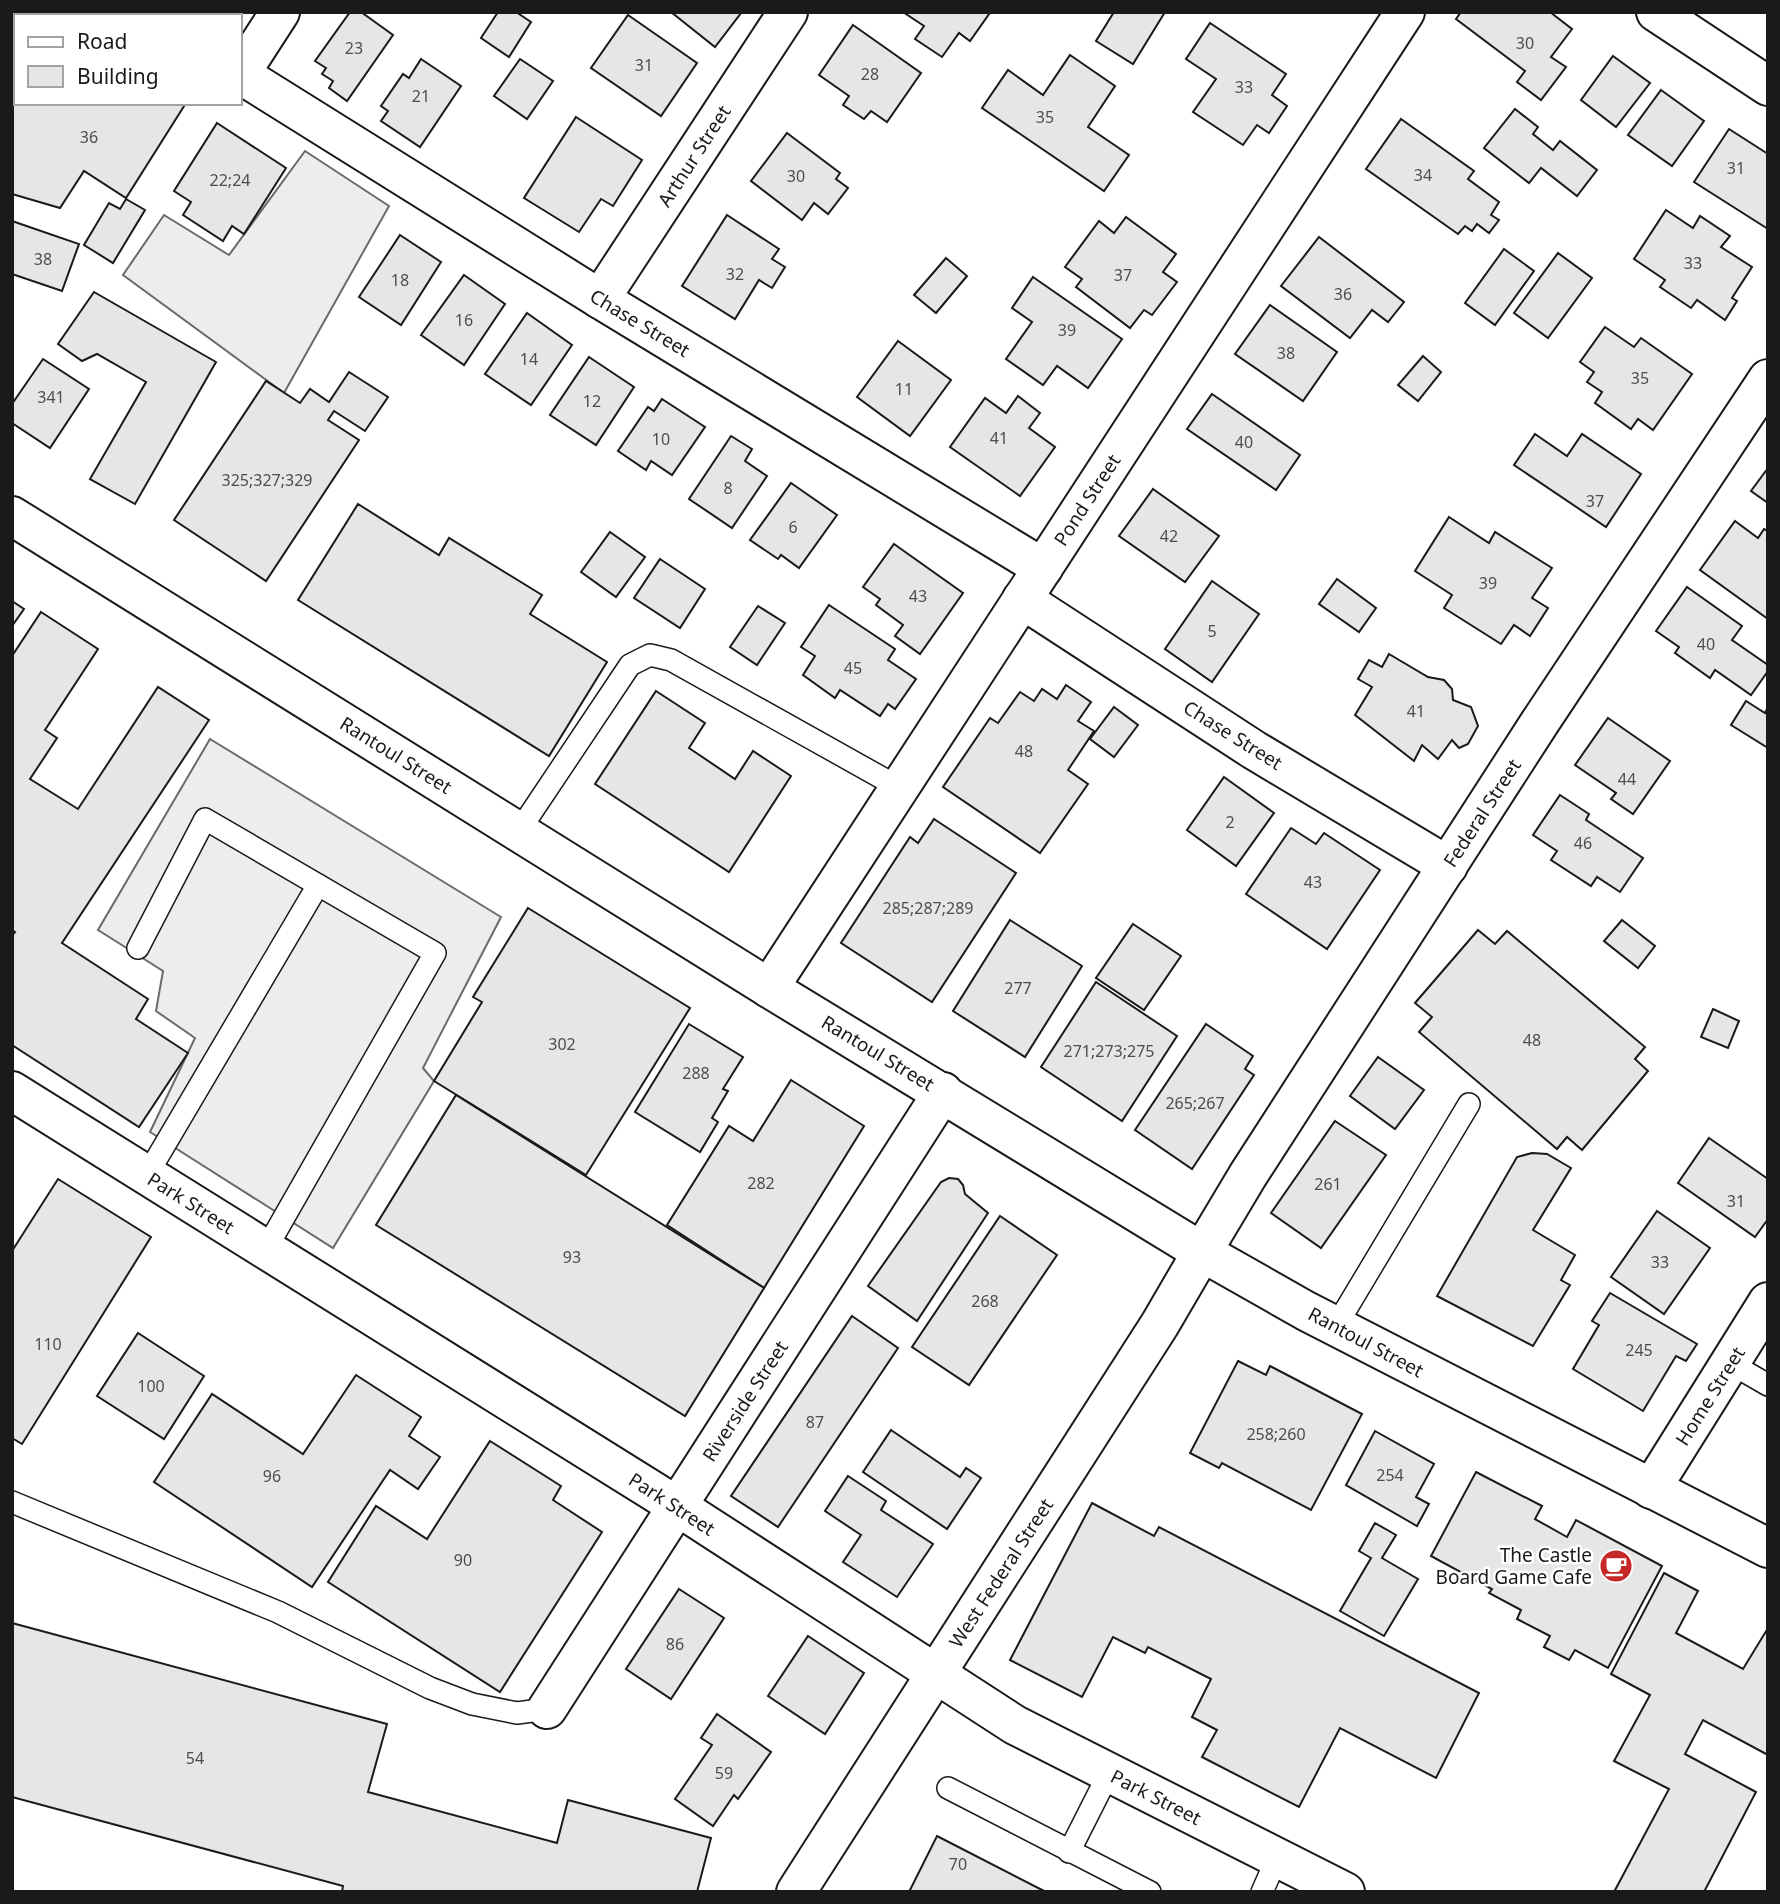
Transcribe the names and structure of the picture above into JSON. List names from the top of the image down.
{
  "streets": {
    "main road": [
      "Arthur Street",
      "Chase Street",
      "Pond Street",
      "Rantoul Street",
      "Federal Street",
      "Park Street",
      "Home Street",
      "Riverside Street",
      "West Federal Street"
    ]
  },
  "crossings": [
    ["Arthur Street", "Chase Street"],
    ["Chase Street", "Pond Street"],
    ["Chase Street", "Federal Street"],
    ["Pond Street", "Rantoul Street"],
    ["Rantoul Street", "Federal Street"],
    ["Rantoul Street", "Home Street"],
    ["Rantoul Street", "Riverside Street"],
    ["Rantoul Street", "West Federal Street"],
    ["Federal Street", "West Federal Street"],
    ["Park Street", "Riverside Street"],
    ["Park Street", "West Federal Street"]
  ],
  "places": {
    "cafe": ["The Castle Board Game Cafe"]
  },
  "house_numbers": [
    "30",
    "23",
    "31",
    "28",
    "33",
    "21",
    "35",
    "36",
    "31",
    "34",
    "30",
    "22;24",
    "38",
    "33",
    "32",
    "37",
    "18",
    "36",
    "16",
    "39",
    "38",
    "14",
    "35",
    "11",
    "341",
    "12",
    "41",
    "10",
    "40",
    "325;327;329",
    "8",
    "37",
    "6",
    "42",
    "39",
    "43",
    "5",
    "40",
    "45",
    "41",
    "48",
    "44",
    "2",
    "46",
    "43",
    "285;287;289",
    "277",
    "48",
    "302",
    "271;273;275",
    "288",
    "265;267",
    "282",
    "261",
    "31",
    "93",
    "33",
    "268",
    "110",
    "245",
    "100",
    "87",
    "258;260",
    "254",
    "96",
    "90",
    "86",
    "54",
    "59",
    "70"
  ],
  "legend": ["Road", "Building"]
}
